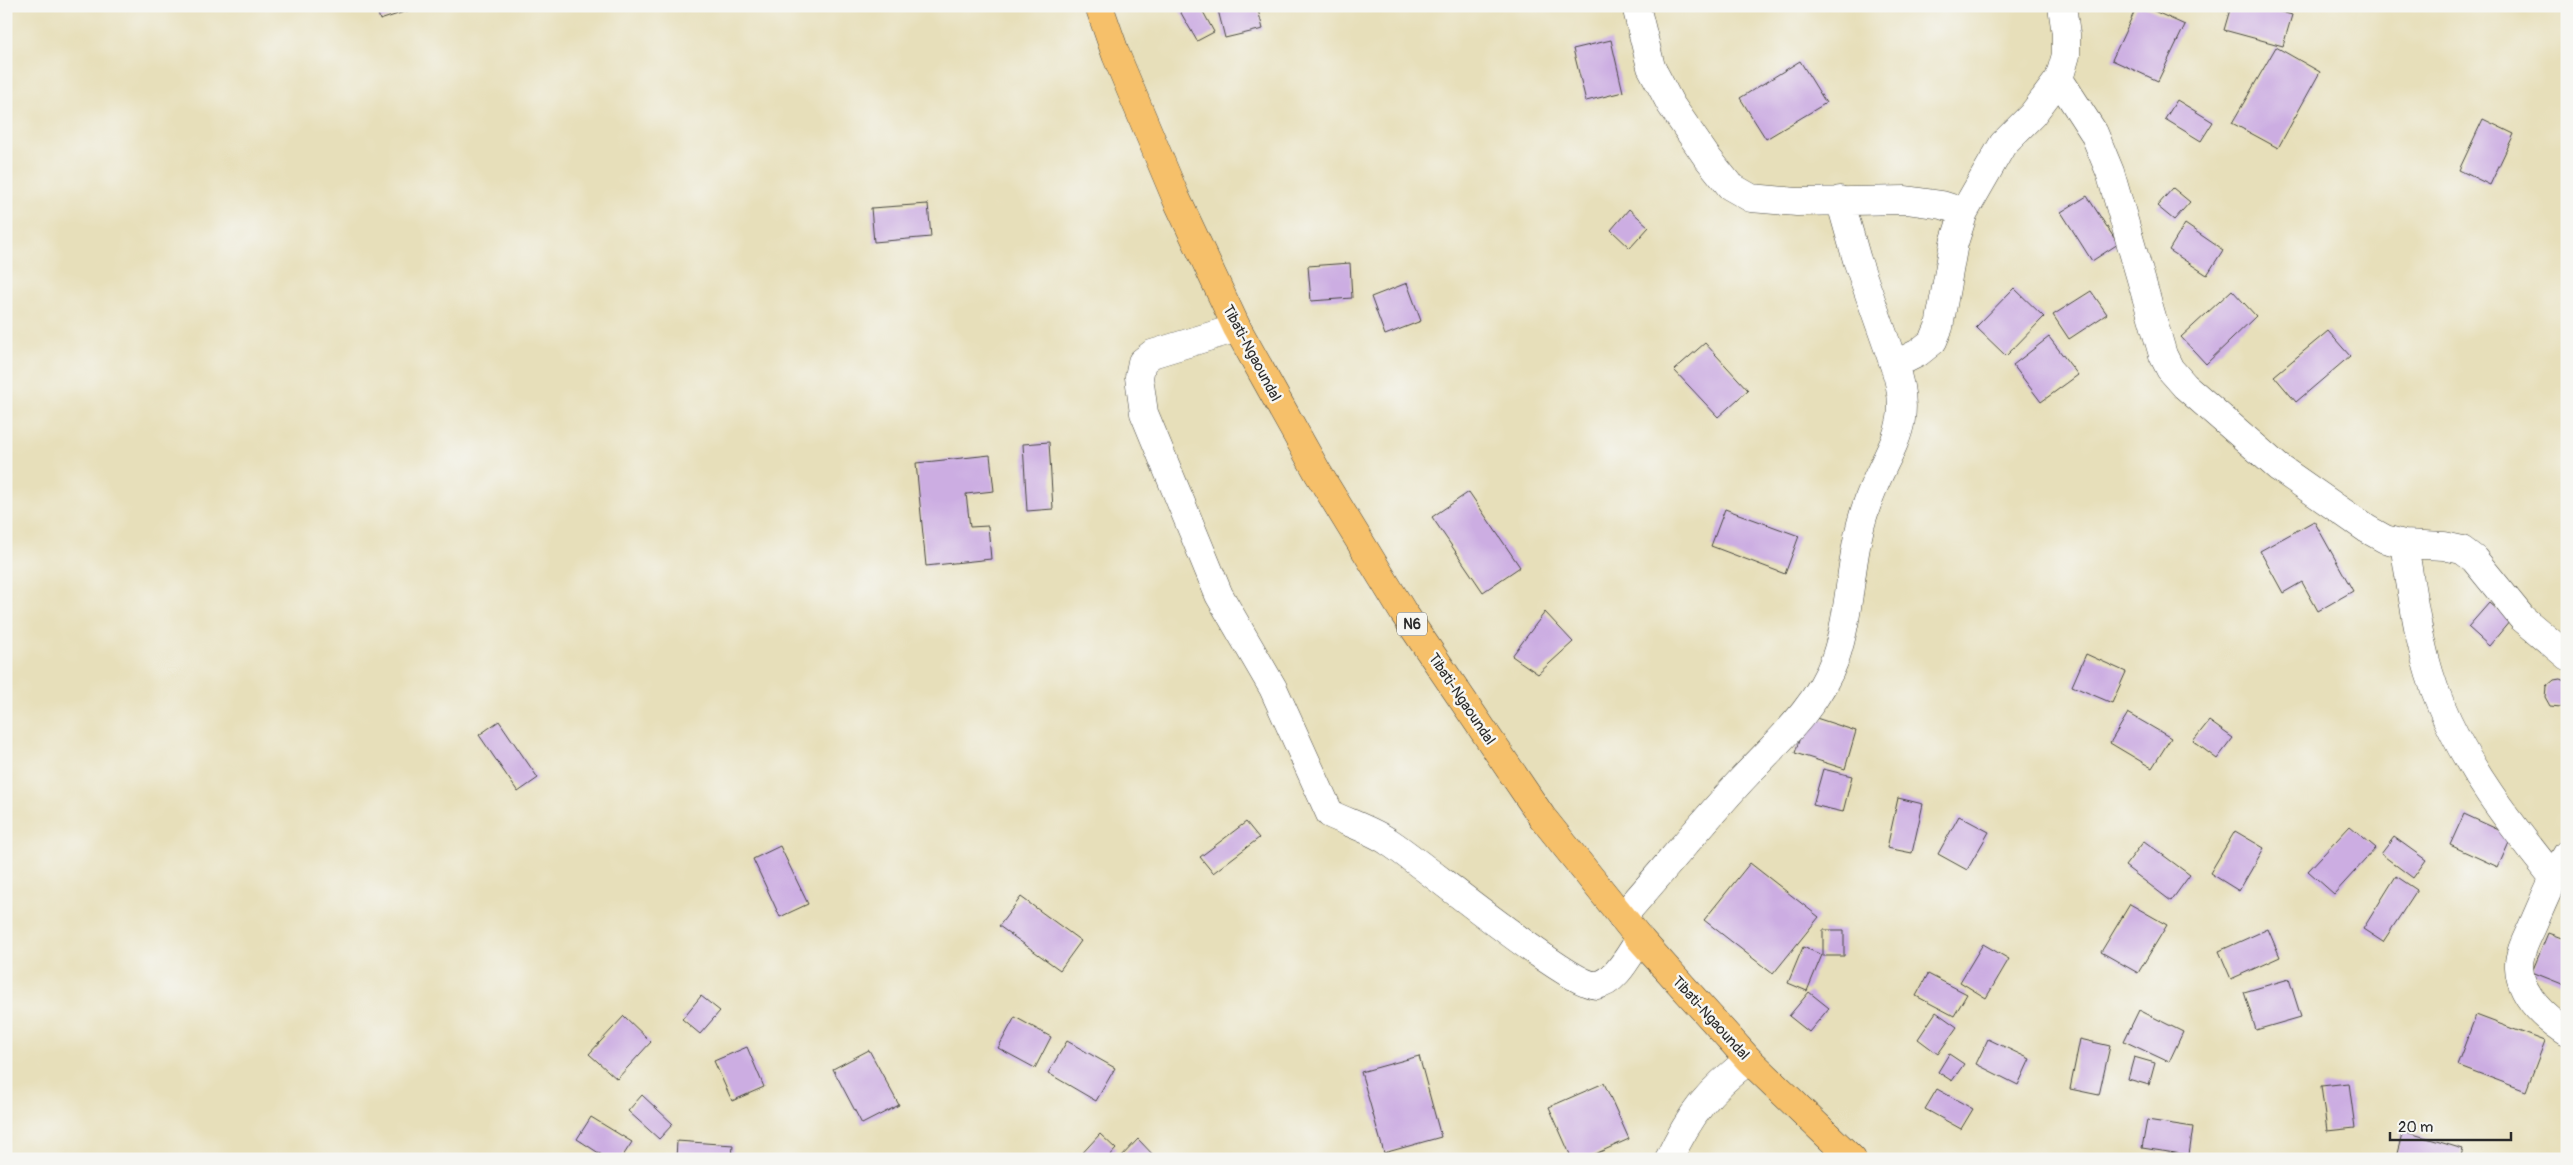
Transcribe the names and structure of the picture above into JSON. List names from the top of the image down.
{
  "streets": {
    "highway": ["Tibati-Ngaoundal", "N6"]
  },
  "scale_bar": "20 m"
}
